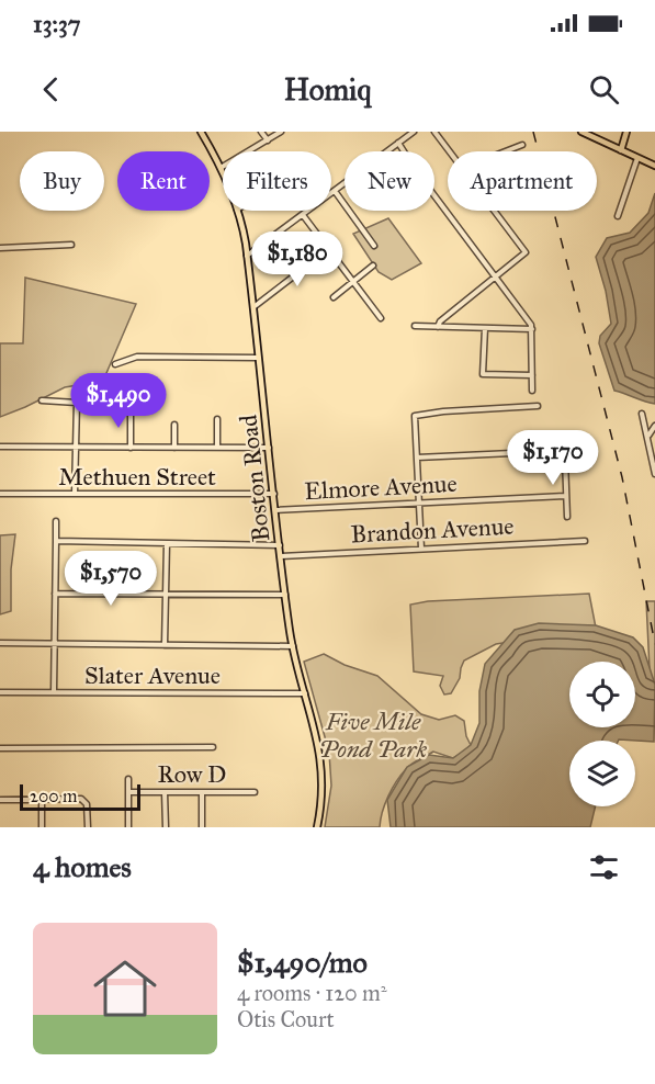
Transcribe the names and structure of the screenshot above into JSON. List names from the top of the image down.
{
  "streets": {
    "main road": ["Boston Road"],
    "street": [
      "Methuen Street",
      "Elmore Avenue",
      "Brandon Avenue",
      "Slater Avenue",
      "Row D"
    ]
  },
  "crossings": [
    ["Methuen Street", "Boston Road"],
    ["Boston Road", "Elmore Avenue"],
    ["Boston Road", "Brandon Avenue"],
    ["Boston Road", "Slater Avenue"]
  ],
  "parks": ["Five Mile Pond Park"],
  "scale_bar": "200 m",
  "page": {
    "status": "13:37",
    "header": "Homiq",
    "chip": [
      "Buy",
      "Rent",
      "Filters",
      "New",
      "Apartment"
    ],
    "price": [
      "$1,180",
      "$1,490",
      "$1,170",
      "$1,570"
    ],
    "scale": "200 m",
    "heading": "4 homes",
    "list": [
      {
        "name": "$1,490/mo",
        "note": "4 rooms · 120 m² · Otis Court"
      }
    ]
  }
}
